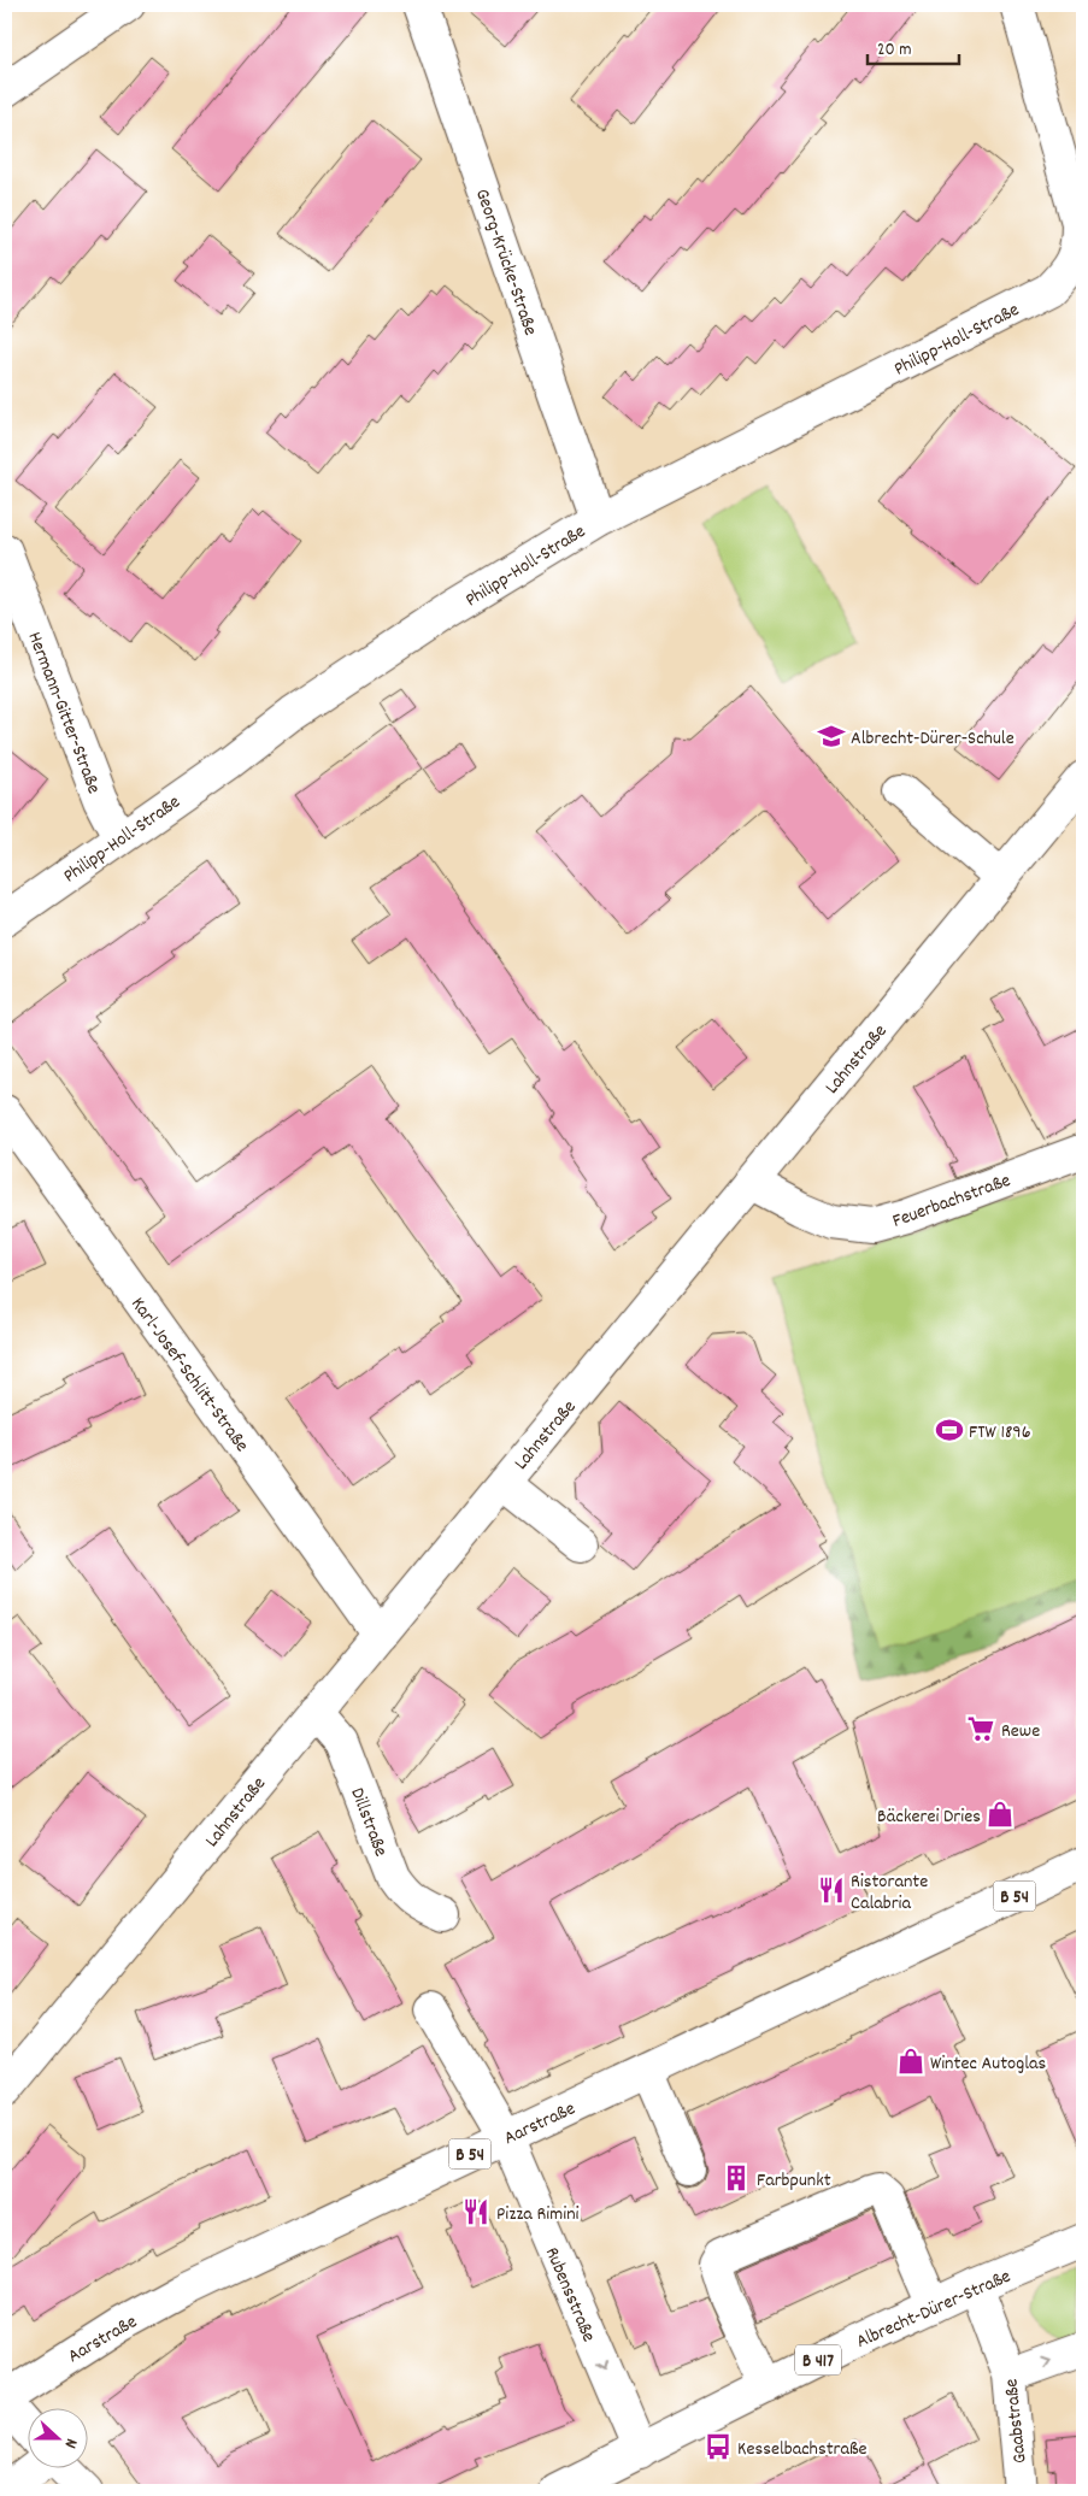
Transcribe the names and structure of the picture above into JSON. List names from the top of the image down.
{
  "streets": {
    "street": [
      "Georg-Krücke-Straße",
      "Philipp-Holl-Straße",
      "Hermann-Gitter-Straße",
      "Lahnstraße",
      "Feuerbachstraße",
      "Karl-Josef-Schlitt-Straße",
      "Dillstraße",
      "B 54",
      "Aarstraße",
      "Rubensstraße",
      "Albrecht-Dürer-Straße",
      "B 417",
      "Gaabstraße"
    ]
  },
  "crossings": [
    ["Georg-Krücke-Straße", "Philipp-Holl-Straße"],
    ["Philipp-Holl-Straße", "Hermann-Gitter-Straße"],
    ["Lahnstraße", "Feuerbachstraße"],
    ["Lahnstraße", "Karl-Josef-Schlitt-Straße"],
    ["Lahnstraße", "Dillstraße"],
    ["Aarstraße", "Rubensstraße"],
    ["Rubensstraße", "Albrecht-Dürer-Straße"],
    ["Albrecht-Dürer-Straße", "Gaabstraße"]
  ],
  "one_way": ["Rubensstraße"],
  "places": {
    "school or university": ["Albrecht-Dürer-Schule"],
    "sports": ["FTW 1896"],
    "supermarket": ["Rewe"],
    "shop": ["Bäckerei Dries", "Wintec Autoglas"],
    "restaurant": ["Ristorante Calabria", "Pizza Rimini"],
    "building": ["Farbpunkt"],
    "bus stop": ["Kesselbachstraße"]
  },
  "scale_bar": "20 m",
  "north": "right"
}
